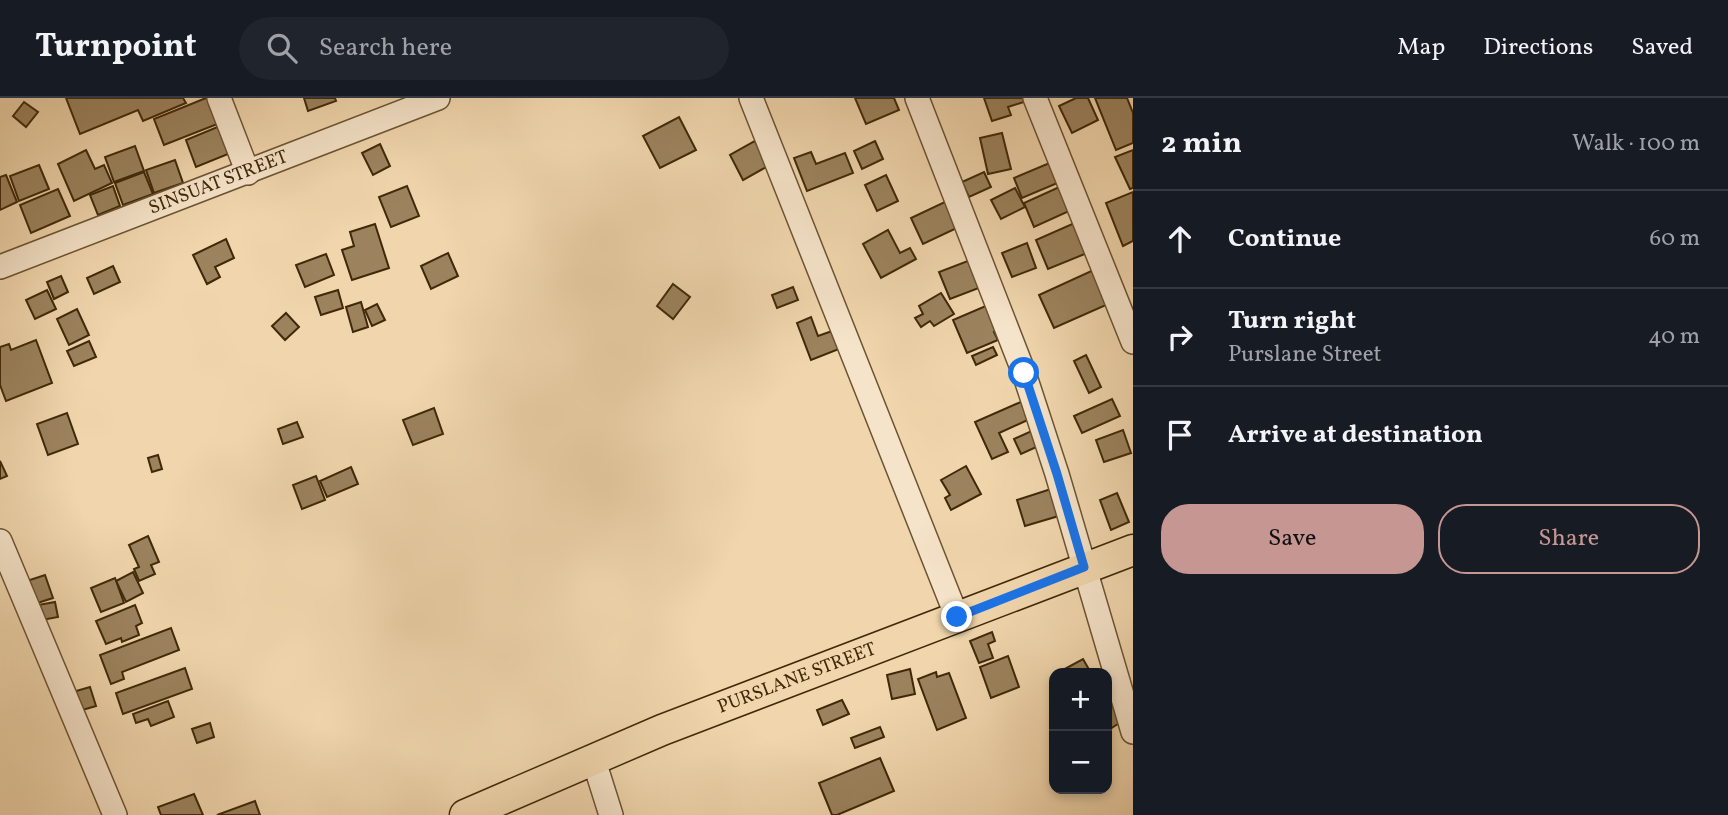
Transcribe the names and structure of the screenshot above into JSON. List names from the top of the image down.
{
  "streets": {
    "main road": ["PURSLANE STREET"],
    "street": ["SINSUAT STREET"]
  },
  "page": {
    "header": "Turnpoint",
    "search": "Search here",
    "nav": ["Map", "Directions", "Saved"],
    "heading": ["2 min", "Walk · 100 m"],
    "list": [
      ["Continue", "60 m"],
      ["Turn right", "Purslane Street", "40 m"],
      "Arrive at destination"
    ],
    "buttons": ["Save", "Share"],
    "map_buttons": ["+", "−"]
  }
}
